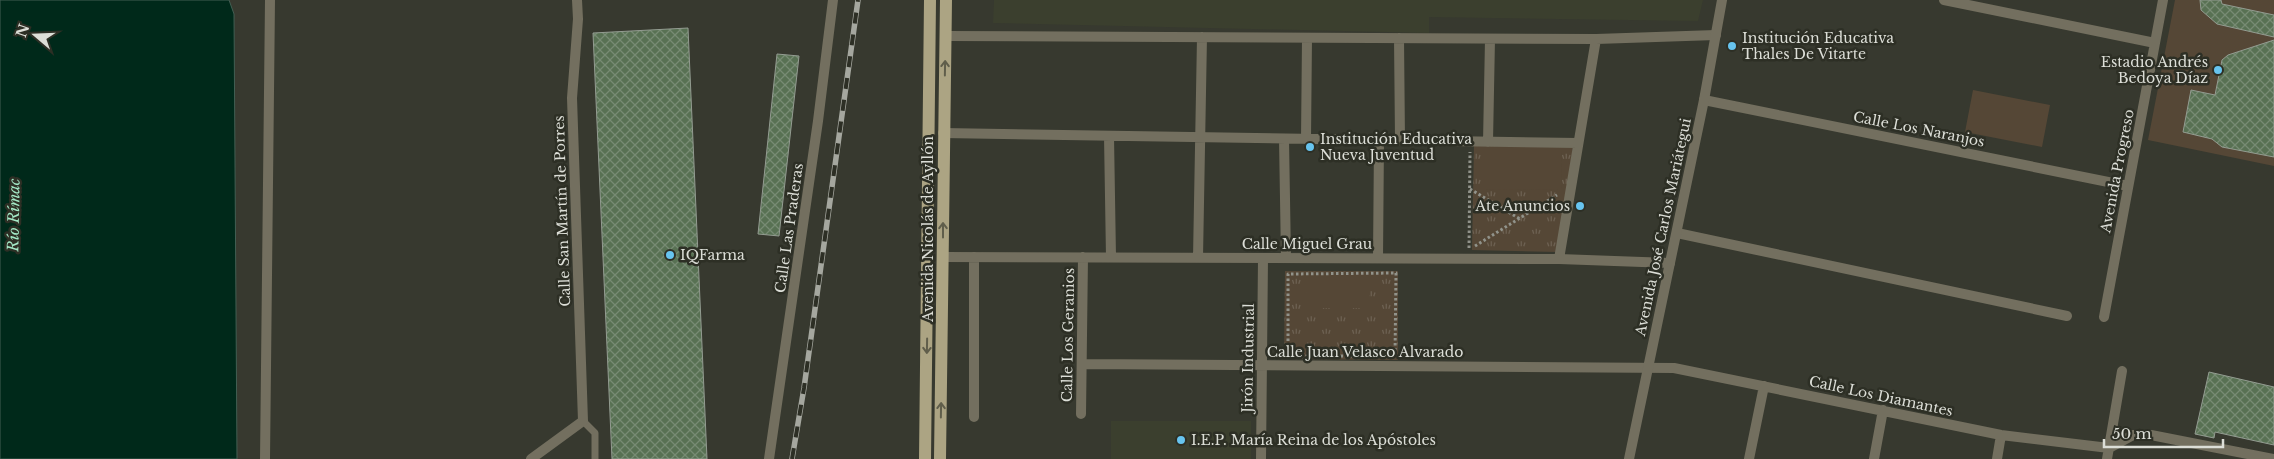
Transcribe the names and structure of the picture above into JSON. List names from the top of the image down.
{
  "streets": {
    "main road": ["Avenida Nicolás de Ayllón"],
    "street": [
      "Calle Los Naranjos",
      "Avenida Progreso",
      "Calle San Martín de Porres",
      "Avenida José Carlos Mariátegui",
      "Calle Las Praderas",
      "Calle Miguel Grau",
      "Calle Los Geranios",
      "Calle Juan Velasco Alvarado",
      "Jirón Industrial",
      "Calle Los Diamantes"
    ]
  },
  "crossings": [
    ["Calle Los Naranjos", "Avenida Progreso"],
    ["Calle Los Naranjos", "Avenida José Carlos Mariátegui"],
    ["Avenida José Carlos Mariátegui", "Calle Miguel Grau"],
    ["Avenida José Carlos Mariátegui", "Calle Juan Velasco Alvarado"],
    ["Avenida José Carlos Mariátegui", "Calle Los Diamantes"],
    ["Avenida Nicolás de Ayllón", "Calle Miguel Grau"],
    ["Calle Miguel Grau", "Calle Los Geranios"],
    ["Calle Miguel Grau", "Jirón Industrial"],
    ["Calle Los Geranios", "Calle Juan Velasco Alvarado"],
    ["Calle Juan Velasco Alvarado", "Jirón Industrial"],
    ["Calle Juan Velasco Alvarado", "Calle Los Diamantes"]
  ],
  "water": ["Río Rímac"],
  "places": [
    "Institución Educativa Thales De Vitarte",
    "Estadio Andrés Bedoya Díaz",
    "Institución Educativa Nueva Juventud",
    "Ate Anuncios",
    "IQFarma",
    "I.E.P. María Reina de los Apóstoles"
  ],
  "scale_bar": "50 m",
  "north": "left"
}
